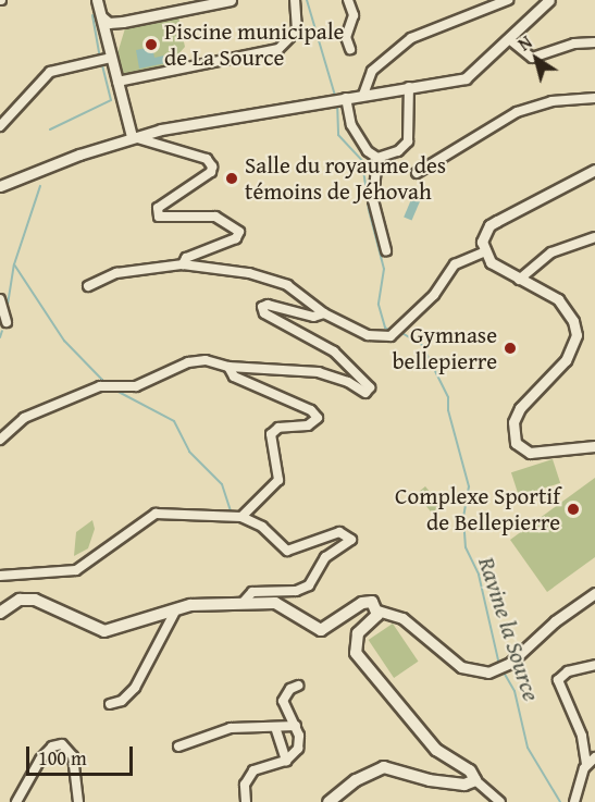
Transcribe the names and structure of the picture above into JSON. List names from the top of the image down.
{
  "water": ["Ravine la Source"],
  "places": [
    "Piscine municipale de La Source",
    "Salle du royaume des témoins de Jéhovah",
    "Gymnase bellepierre",
    "Complexe Sportif de Bellepierre"
  ],
  "scale_bar": "100 m",
  "north": "top left"
}
